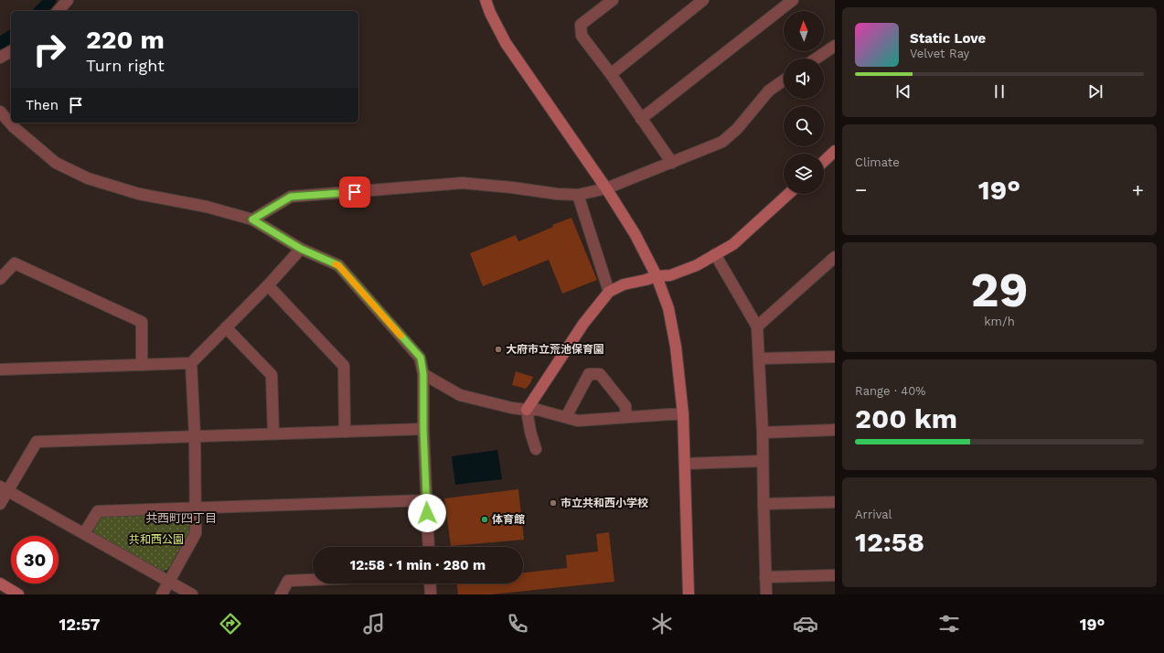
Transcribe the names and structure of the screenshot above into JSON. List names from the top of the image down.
{
  "districts": ["共西町四丁目"],
  "parks": ["共和西公園"],
  "places": ["大府市立荒池保育園", "市立共和西小学校", "体育館"],
  "north": "top",
  "page": {
    "turn": ["220 m", "Turn right"],
    "song": ["Static Love", "Velvet Ray"],
    "then": "Then",
    "tile": [
      "Climate",
      ["29", "km/h"],
      ["Range · 40%", "200 km"],
      ["Arrival", "12:58"]
    ],
    "heat": ["−", "19°", "+"],
    "limit": "30",
    "trip": "12:58 · 1 min · 280 m",
    "tabs": ["12:57", "19°"]
  }
}
